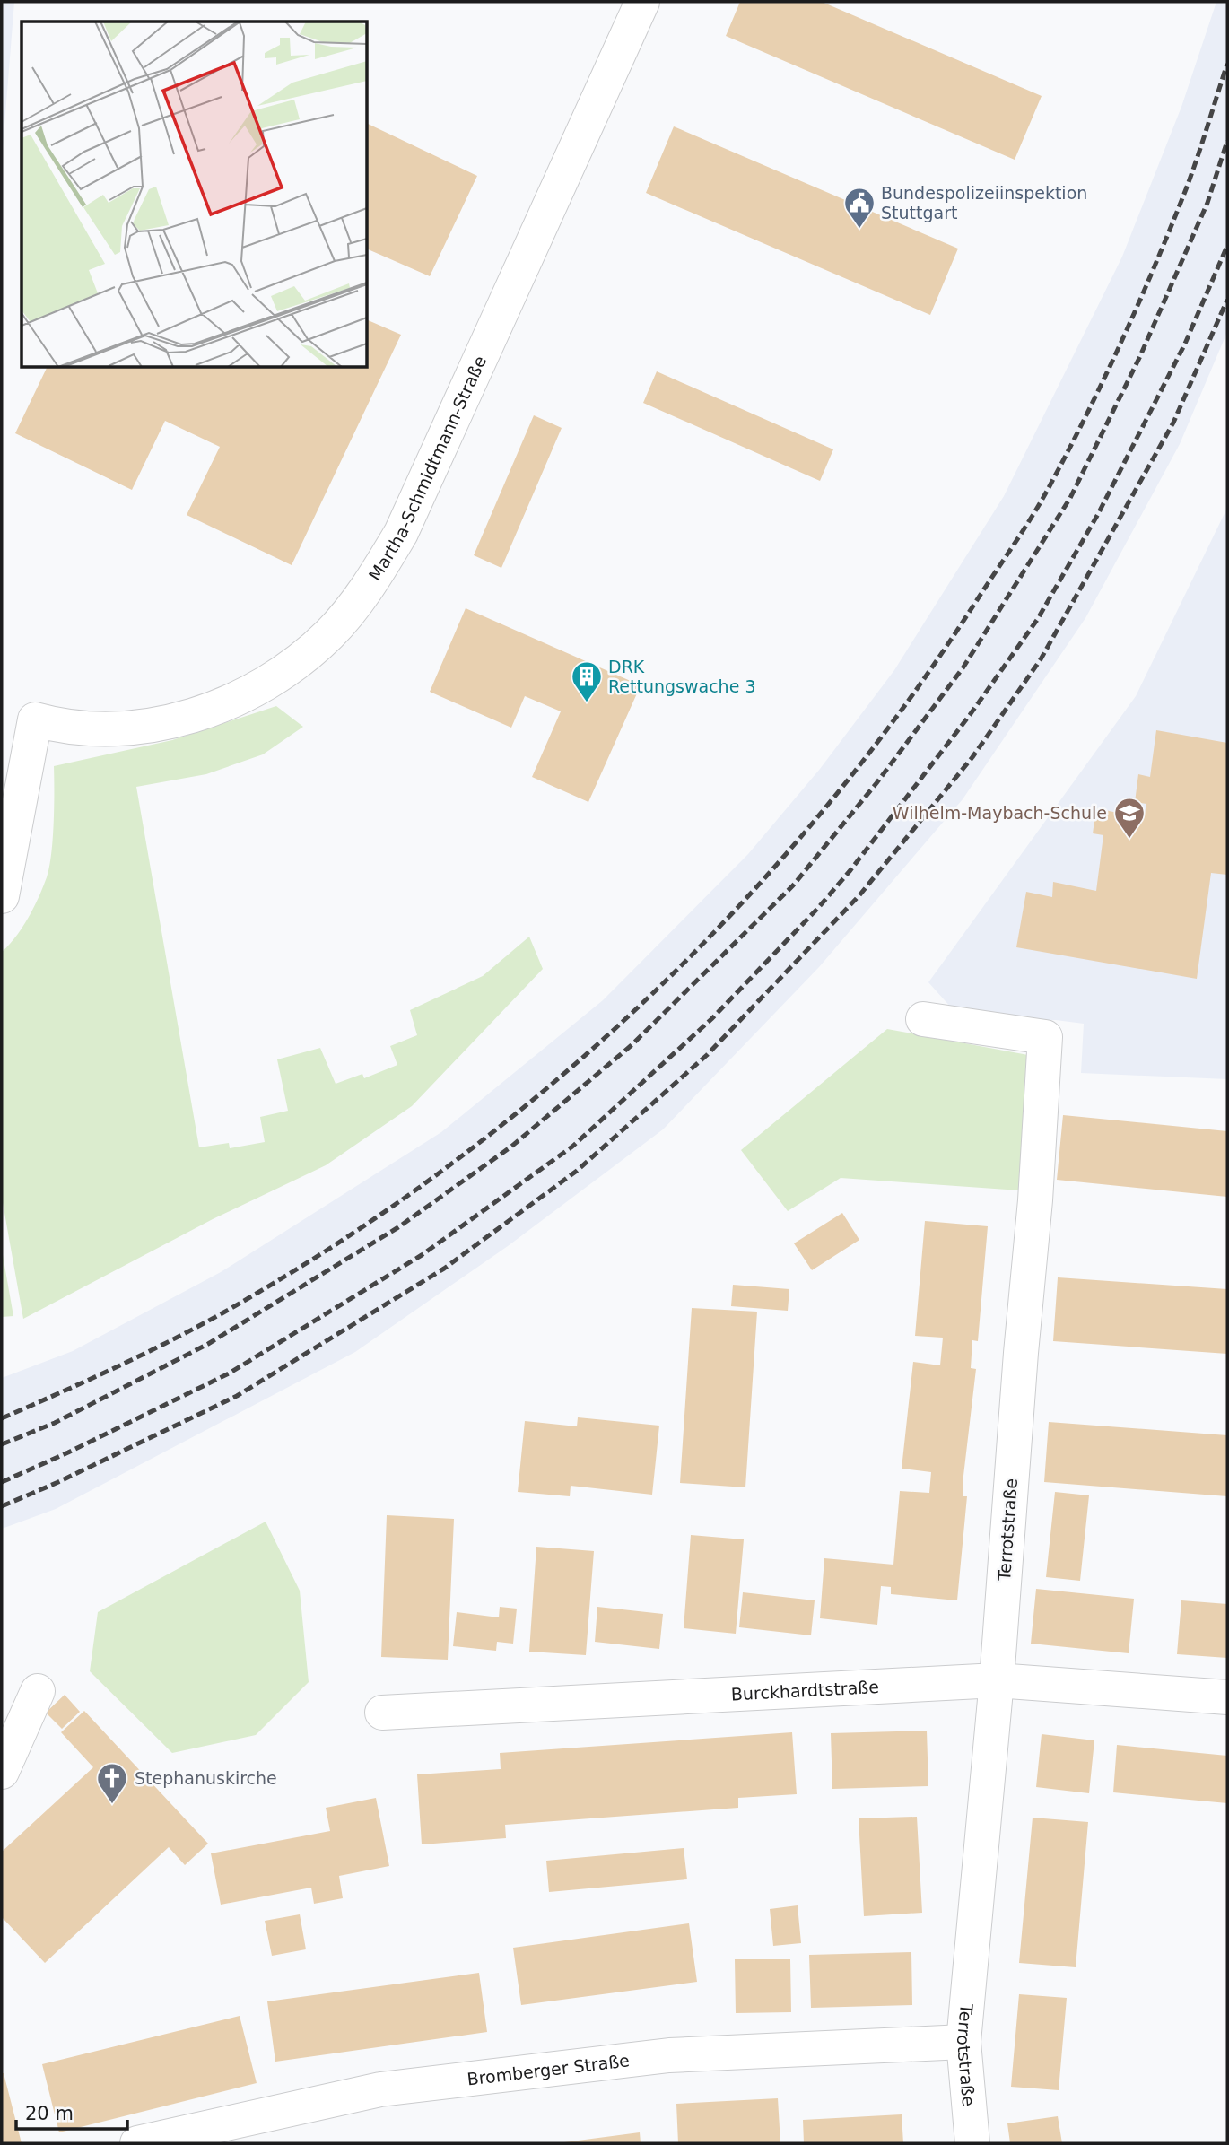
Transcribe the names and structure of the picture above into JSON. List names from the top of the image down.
{
  "streets": {
    "street": [
      "Martha-Schmidtmann-Straße",
      "Terrotstraße",
      "Burckhardtstraße",
      "Bromberger Straße"
    ]
  },
  "crossings": [
    ["Terrotstraße", "Burckhardtstraße"],
    ["Terrotstraße", "Bromberger Straße"]
  ],
  "places": {
    "public building": ["Bundespolizeiinspektion Stuttgart"],
    "building": ["DRK Rettungswache 3"],
    "school or university": ["Wilhelm-Maybach-Schule"],
    "church": ["Stephanuskirche"]
  },
  "scale_bar": "20 m"
}
